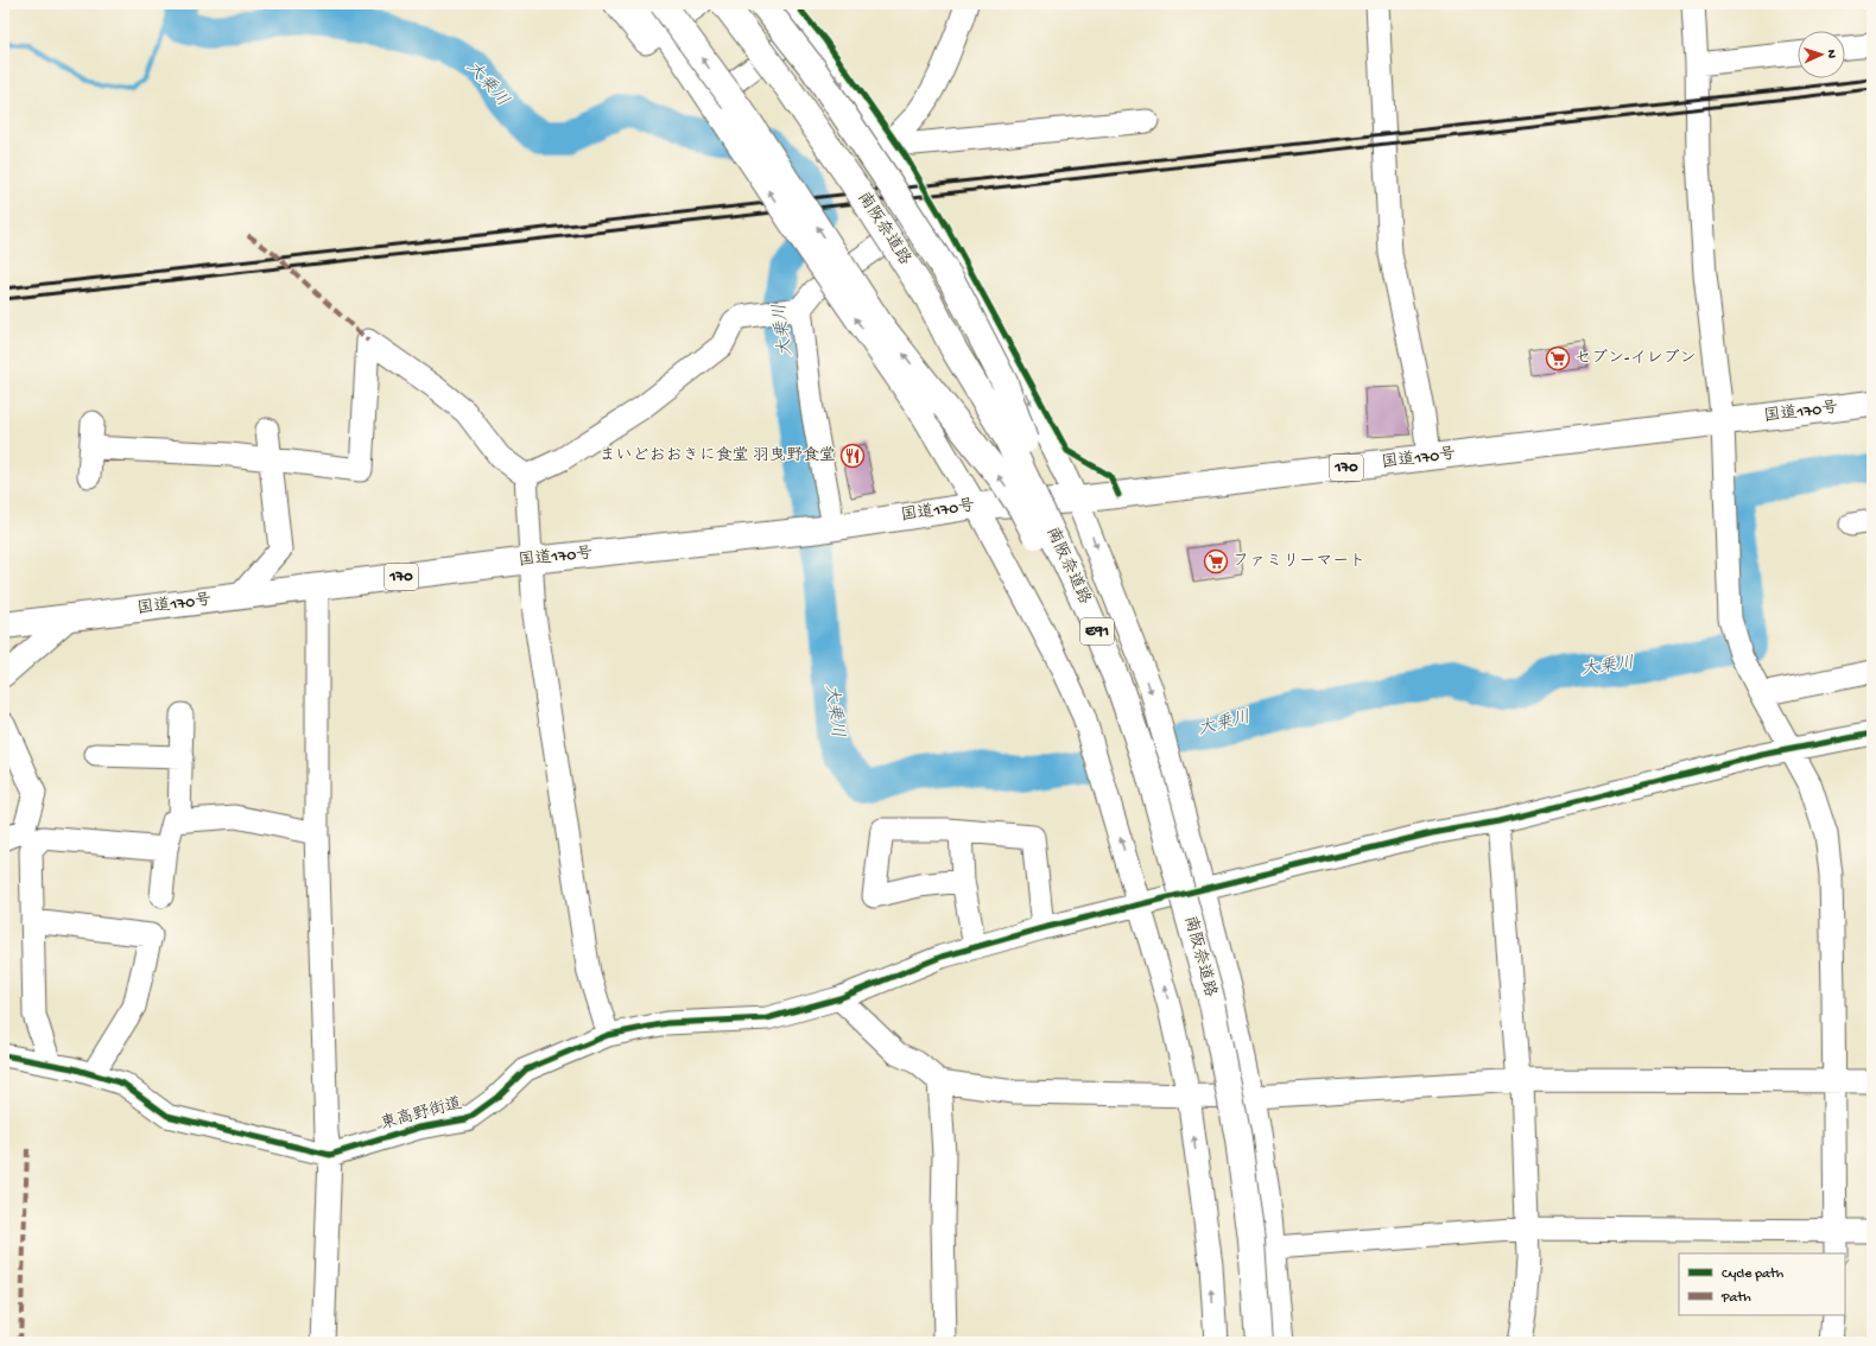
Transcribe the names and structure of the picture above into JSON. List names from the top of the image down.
{
  "streets": {
    "highway": [
      "南阪奈道路",
      "国道170号",
      "170",
      "E91"
    ],
    "street": ["東高野街道"]
  },
  "water": ["大乗川"],
  "places": {
    "supermarket": ["セブン-イレブン", "ファミリーマート"],
    "restaurant": ["まいどおおきに食堂 羽曳野食堂"]
  },
  "legend": ["Cycle path", "Path"],
  "north": "right"
}
